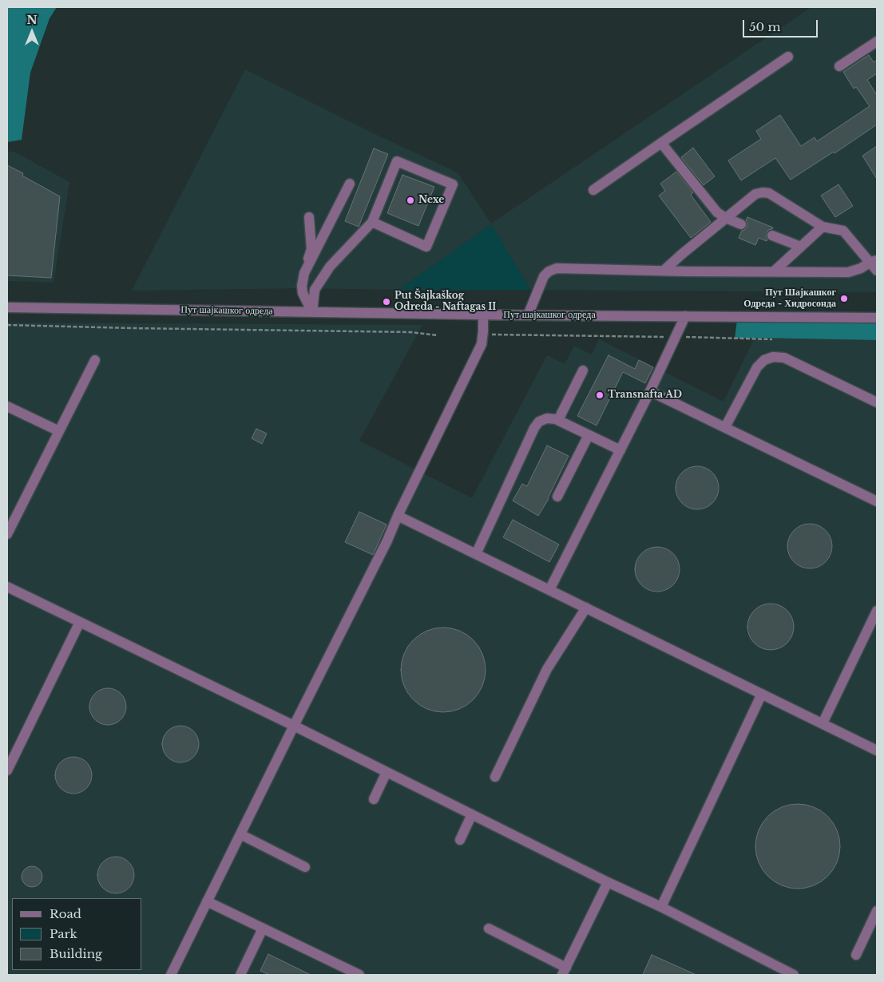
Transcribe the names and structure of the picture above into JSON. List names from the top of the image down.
{
  "streets": {
    "street": ["Пут шајкашког одреда"]
  },
  "places": [
    "Nexe",
    "Пут Шајкашког Одреда - Хидросонда",
    "Put Šajkaškog Odreda - Naftagas II",
    "Transnafta AD"
  ],
  "legend": ["Road", "Park", "Building"],
  "scale_bar": "50 m",
  "north": "top"
}
